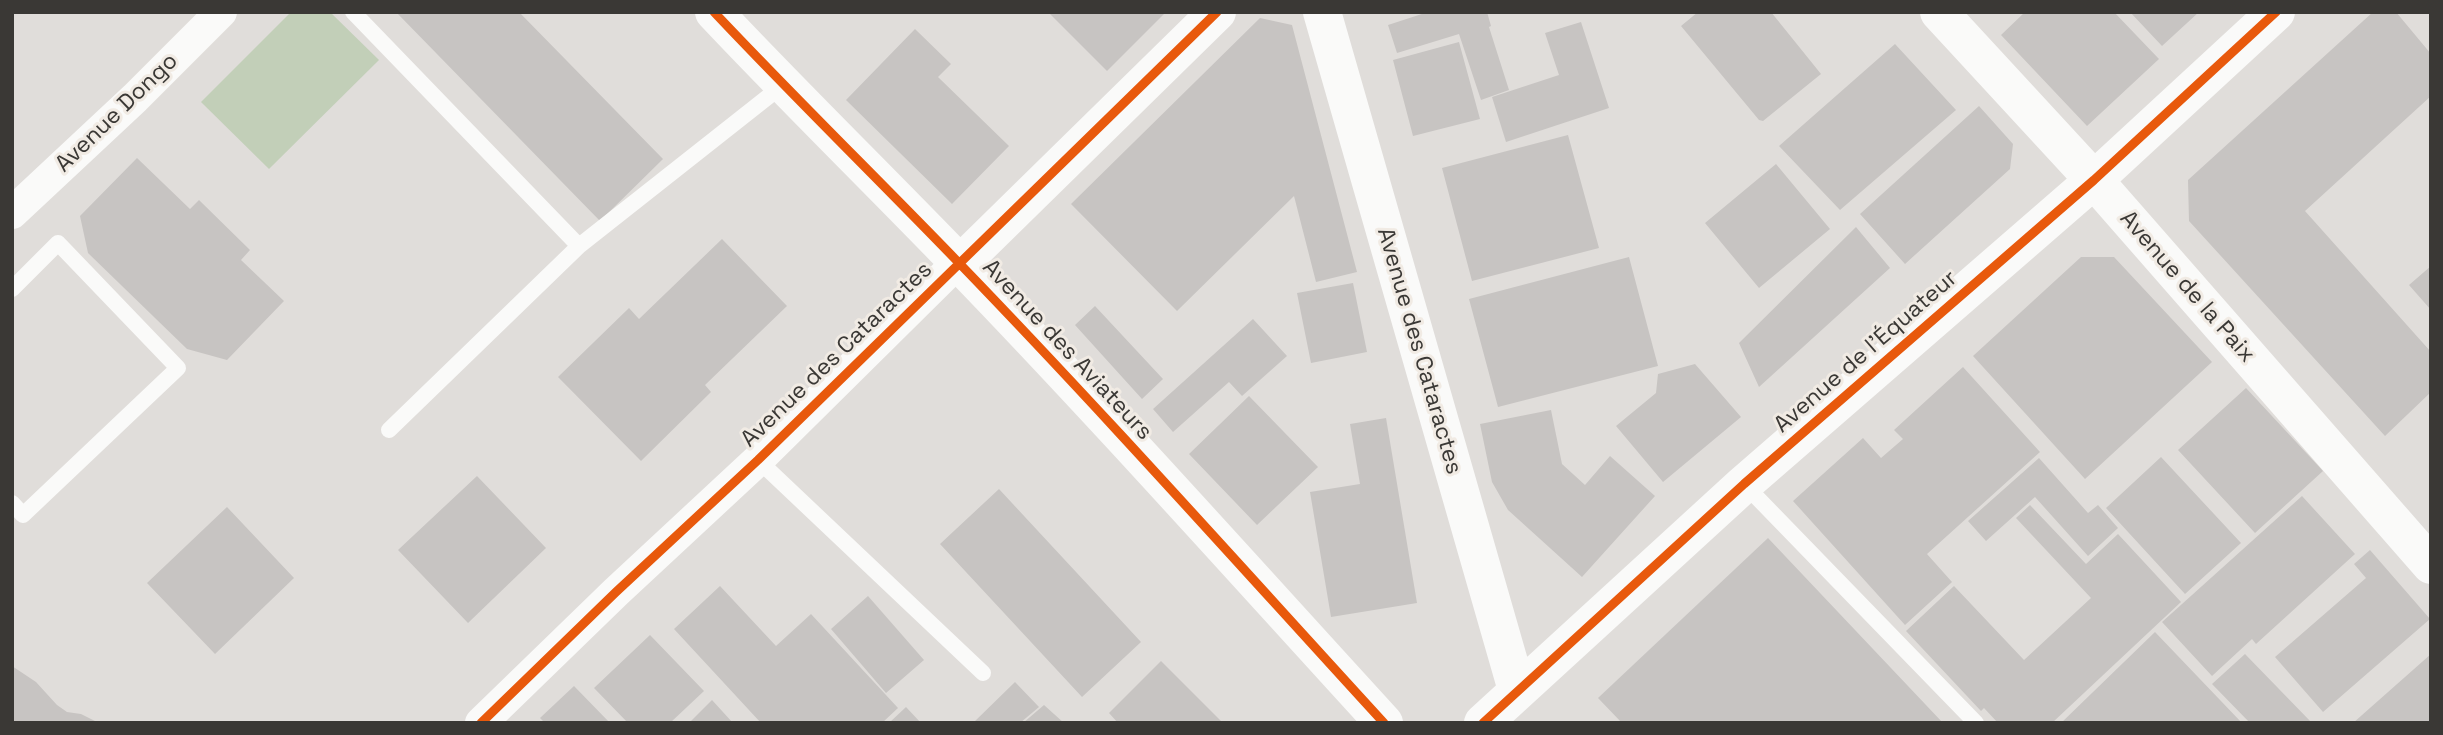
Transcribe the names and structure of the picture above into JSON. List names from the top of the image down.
{
  "streets": {
    "street": [
      "Avenue Dongo",
      "Avenue de la Paix",
      "Avenue des Aviateurs",
      "Avenue des Cataractes",
      "Avenue de l'Équateur"
    ]
  },
  "crossings": [
    ["Avenue de la Paix", "Avenue de l'Équateur"],
    ["Avenue des Aviateurs", "Avenue des Cataractes"],
    ["Avenue des Cataractes", "Avenue de l'Équateur"]
  ]
}
